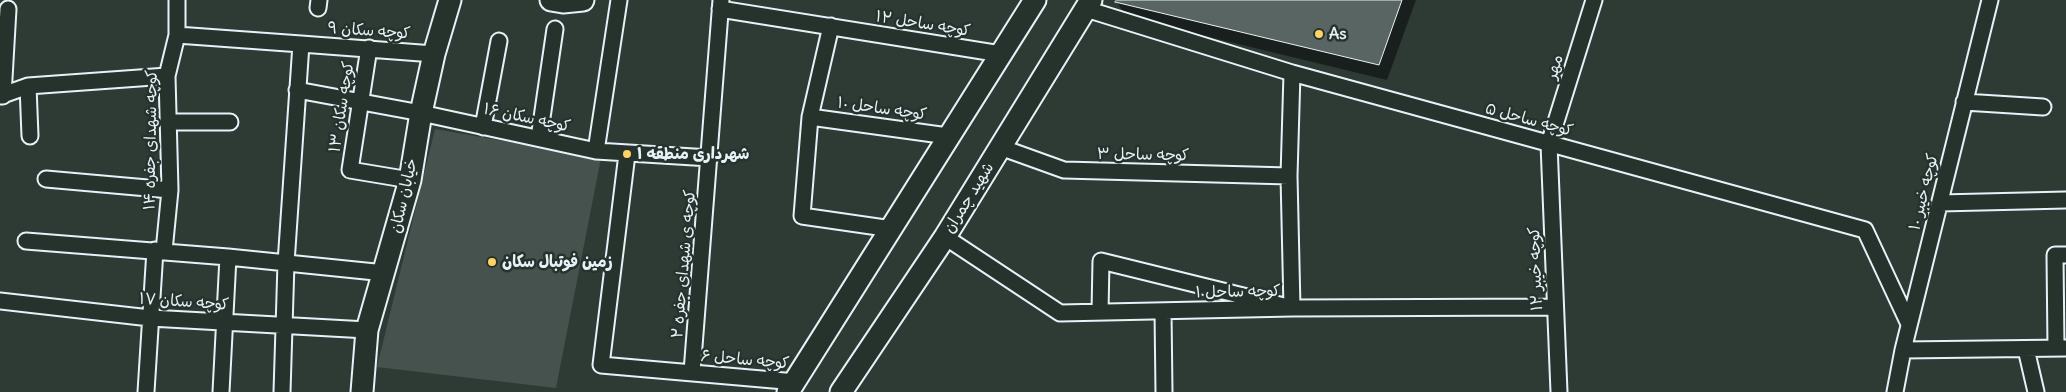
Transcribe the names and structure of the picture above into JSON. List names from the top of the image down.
{
  "streets": {
    "street": [
      "کوچه ساحل ۱۲",
      "کوچه سکان ۹",
      "مهر",
      "کوچه سکان ۱۳",
      "کوچه ساحل ۱۰",
      "کوچه سکان ۱۶",
      "کوچه ساحل ۵",
      "کوچه شهدای جفره ۱۴",
      "کوچه ساحل ۳",
      "کوچه خیبر ۱۰",
      "خیابان سکان",
      "شهید چمران",
      "کوچه ی شهدای جفره ۲",
      "کوچه خیبر ۱۲",
      "کوچه ساحل ۱",
      "کوچه سکان ۱۷",
      "کوچه ساحل ۶"
    ]
  },
  "crossings": [
    ["کوچه ساحل ۱۲", "کوچه ی شهدای جفره ۲"],
    ["کوچه سکان ۹", "کوچه سکان ۱۳"],
    ["کوچه سکان ۹", "کوچه شهدای جفره ۱۴"],
    ["کوچه سکان ۹", "خیابان سکان"],
    ["مهر", "کوچه ساحل ۵"],
    ["مهر", "کوچه خیبر ۱۲"],
    ["کوچه سکان ۱۳", "کوچه سکان ۱۶"],
    ["کوچه سکان ۱۳", "خیابان سکان"],
    ["کوچه سکان ۱۶", "خیابان سکان"],
    ["کوچه سکان ۱۶", "کوچه ی شهدای جفره ۲"],
    ["کوچه سکان ۱۶", "کوچه ساحل ۶"],
    ["کوچه ساحل ۵", "کوچه خیبر ۱۰"],
    ["کوچه ساحل ۵", "شهید چمران"],
    ["کوچه ساحل ۵", "کوچه خیبر ۱۲"],
    ["کوچه شهدای جفره ۱۴", "کوچه سکان ۱۷"],
    ["کوچه ساحل ۳", "شهید چمران"],
    ["خیابان سکان", "کوچه سکان ۱۷"],
    ["شهید چمران", "کوچه ساحل ۱"],
    ["کوچه ی شهدای جفره ۲", "کوچه ساحل ۶"],
    ["کوچه خیبر ۱۲", "کوچه ساحل ۱"]
  ],
  "places": ["As", "شهرداری منطقه ١", "زمین فوتبال سکان"]
}
